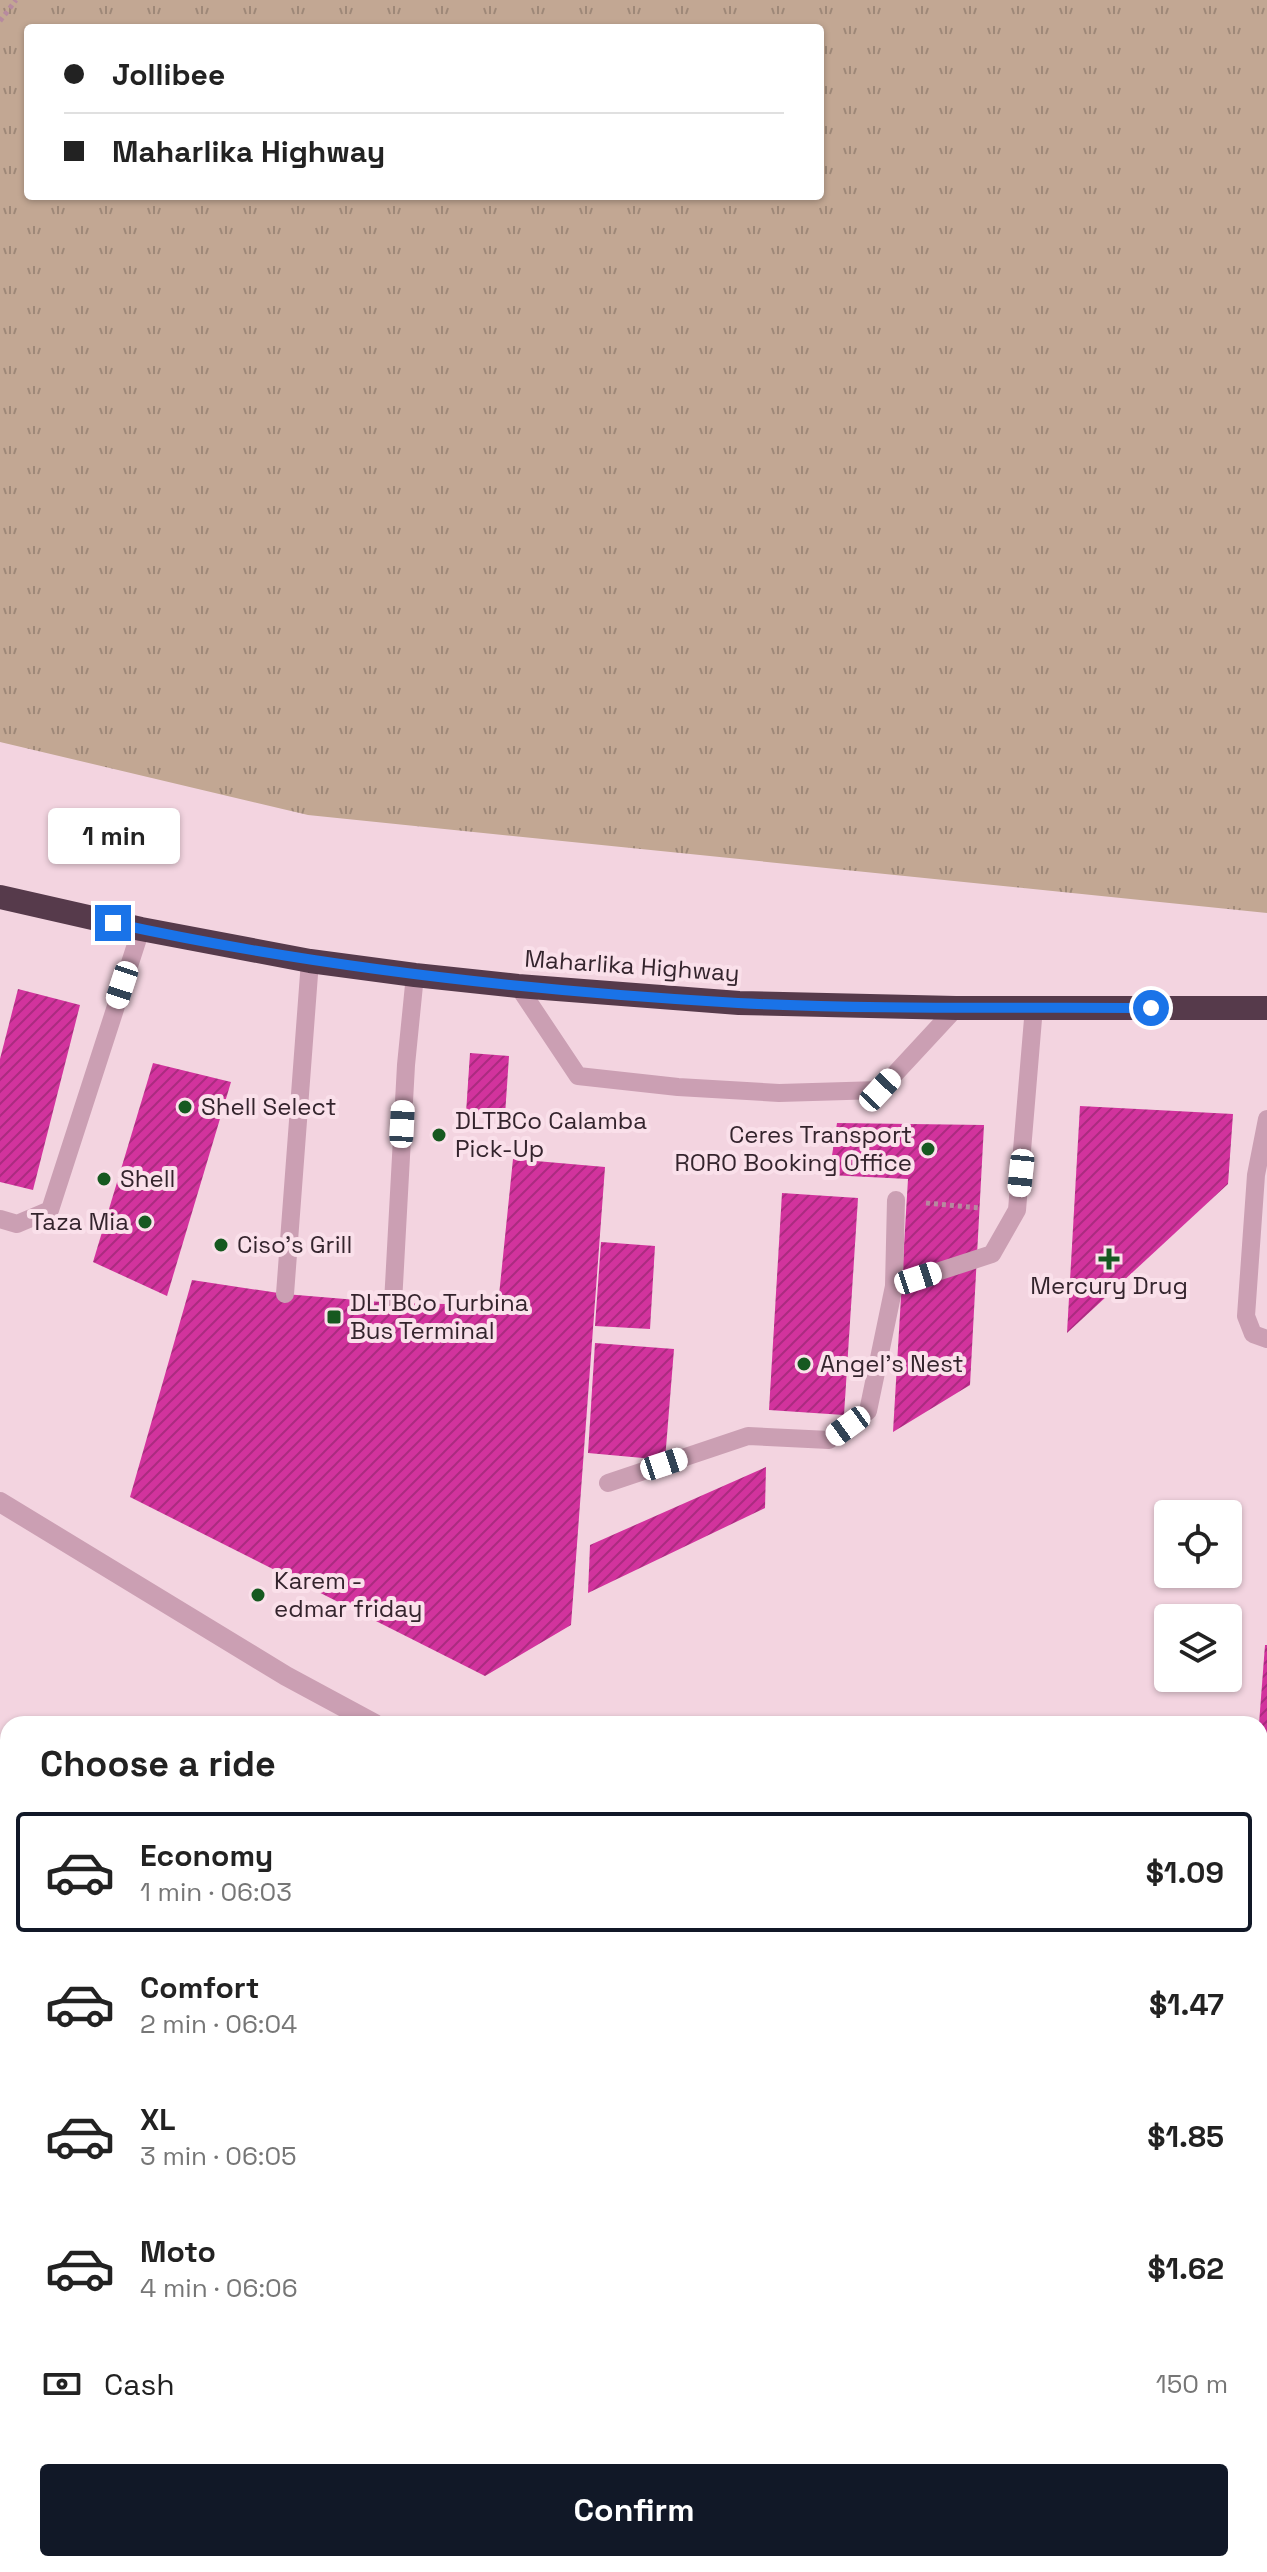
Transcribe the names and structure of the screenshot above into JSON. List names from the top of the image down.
{
  "streets": {
    "highway": ["Maharlika Highway"]
  },
  "places": {
    "other": [
      "Shell Select",
      "DLTBCo Calamba Pick-Up",
      "Ceres Transport RORO Booking Office",
      "Shell",
      "Taza Mia",
      "Ciso's Grill",
      "Angel's Nest",
      "Karem - edmar friday"
    ],
    "health": ["Mercury Drug"],
    "transit": ["DLTBCo Turbina Bus Terminal"]
  },
  "page": {
    "banner": ["Jollibee", "Maharlika Highway"],
    "bubble": "1 min",
    "heading": "Choose a ride",
    "list": [
      {
        "name": "Economy",
        "note": "1 min · 06:03",
        "value": "$1.09"
      },
      {
        "name": "Comfort",
        "note": "2 min · 06:04",
        "value": "$1.47"
      },
      {
        "name": "XL",
        "note": "3 min · 06:05",
        "value": "$1.85"
      },
      {
        "name": "Moto",
        "note": "4 min · 06:06",
        "value": "$1.62"
      }
    ],
    "pay": ["Cash", "150 m"],
    "buttons": "Confirm"
  }
}
